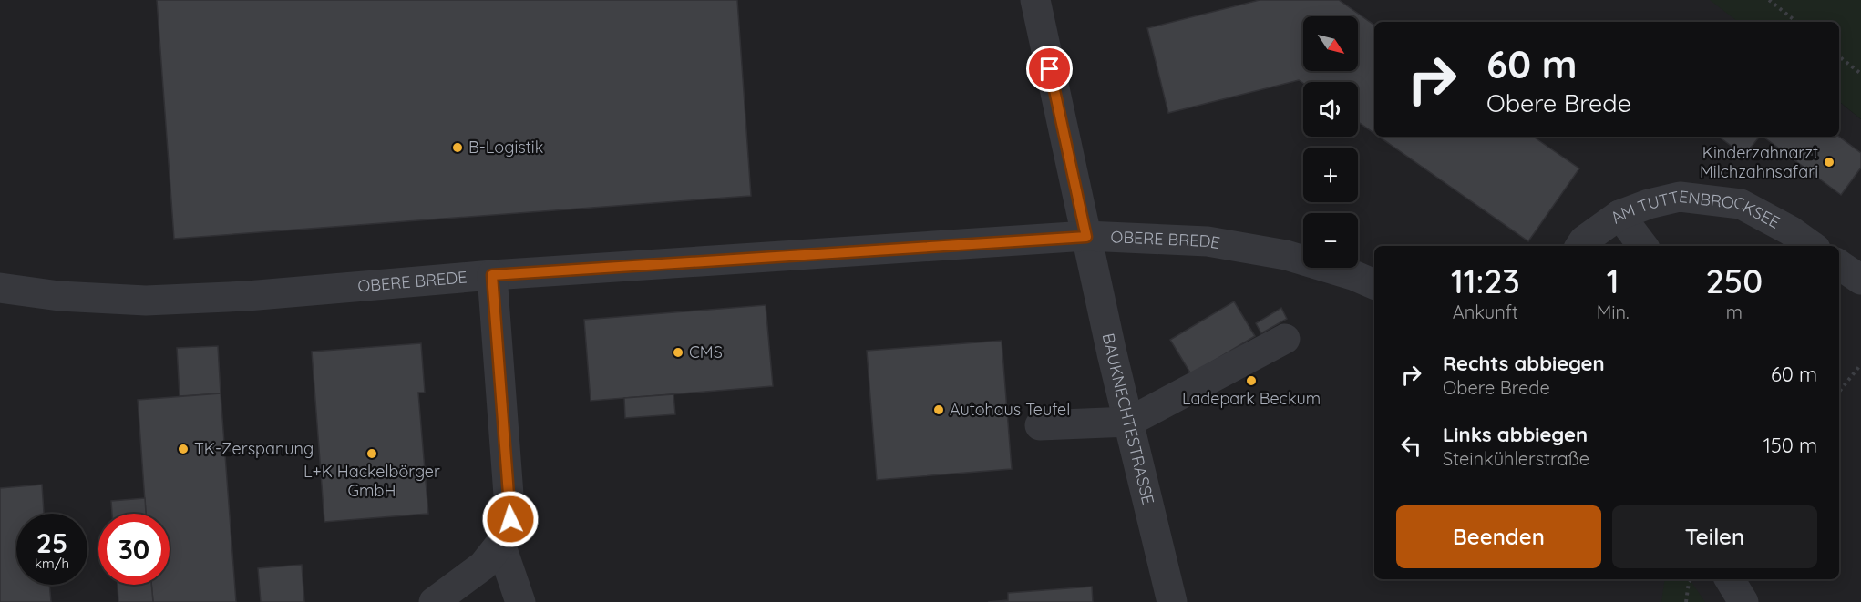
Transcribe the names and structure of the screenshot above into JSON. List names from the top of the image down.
{
  "streets": {
    "street": ["AM TUTTENBROCKSEE", "OBERE BREDE", "BAUKNECHTESTRASSE"]
  },
  "crossings": [
    ["OBERE BREDE", "BAUKNECHTESTRASSE"]
  ],
  "places": [
    "B-Logistik",
    "Kinderzahnarzt Milchzahnsafari",
    "CMS",
    "Ladepark Beckum",
    "Autohaus Teufel",
    "TK-Zerspanung",
    "L+K Hackelbörger GmbH"
  ],
  "north": "bottom right",
  "page": {
    "map_buttons": ["+", "−"],
    "turn": ["60 m", "Obere Brede"],
    "eta": [
      "11:23",
      "Ankunft",
      "1",
      "Min.",
      "250",
      "m"
    ],
    "list": [
      {
        "name": "Rechts abbiegen",
        "note": "Obere Brede",
        "value": "60 m"
      },
      {
        "name": "Links abbiegen",
        "note": "Steinkühlerstraße",
        "value": "150 m"
      }
    ],
    "buttons": ["Beenden", "Teilen"],
    "speed": "25 km/h",
    "limit": "30"
  }
}
